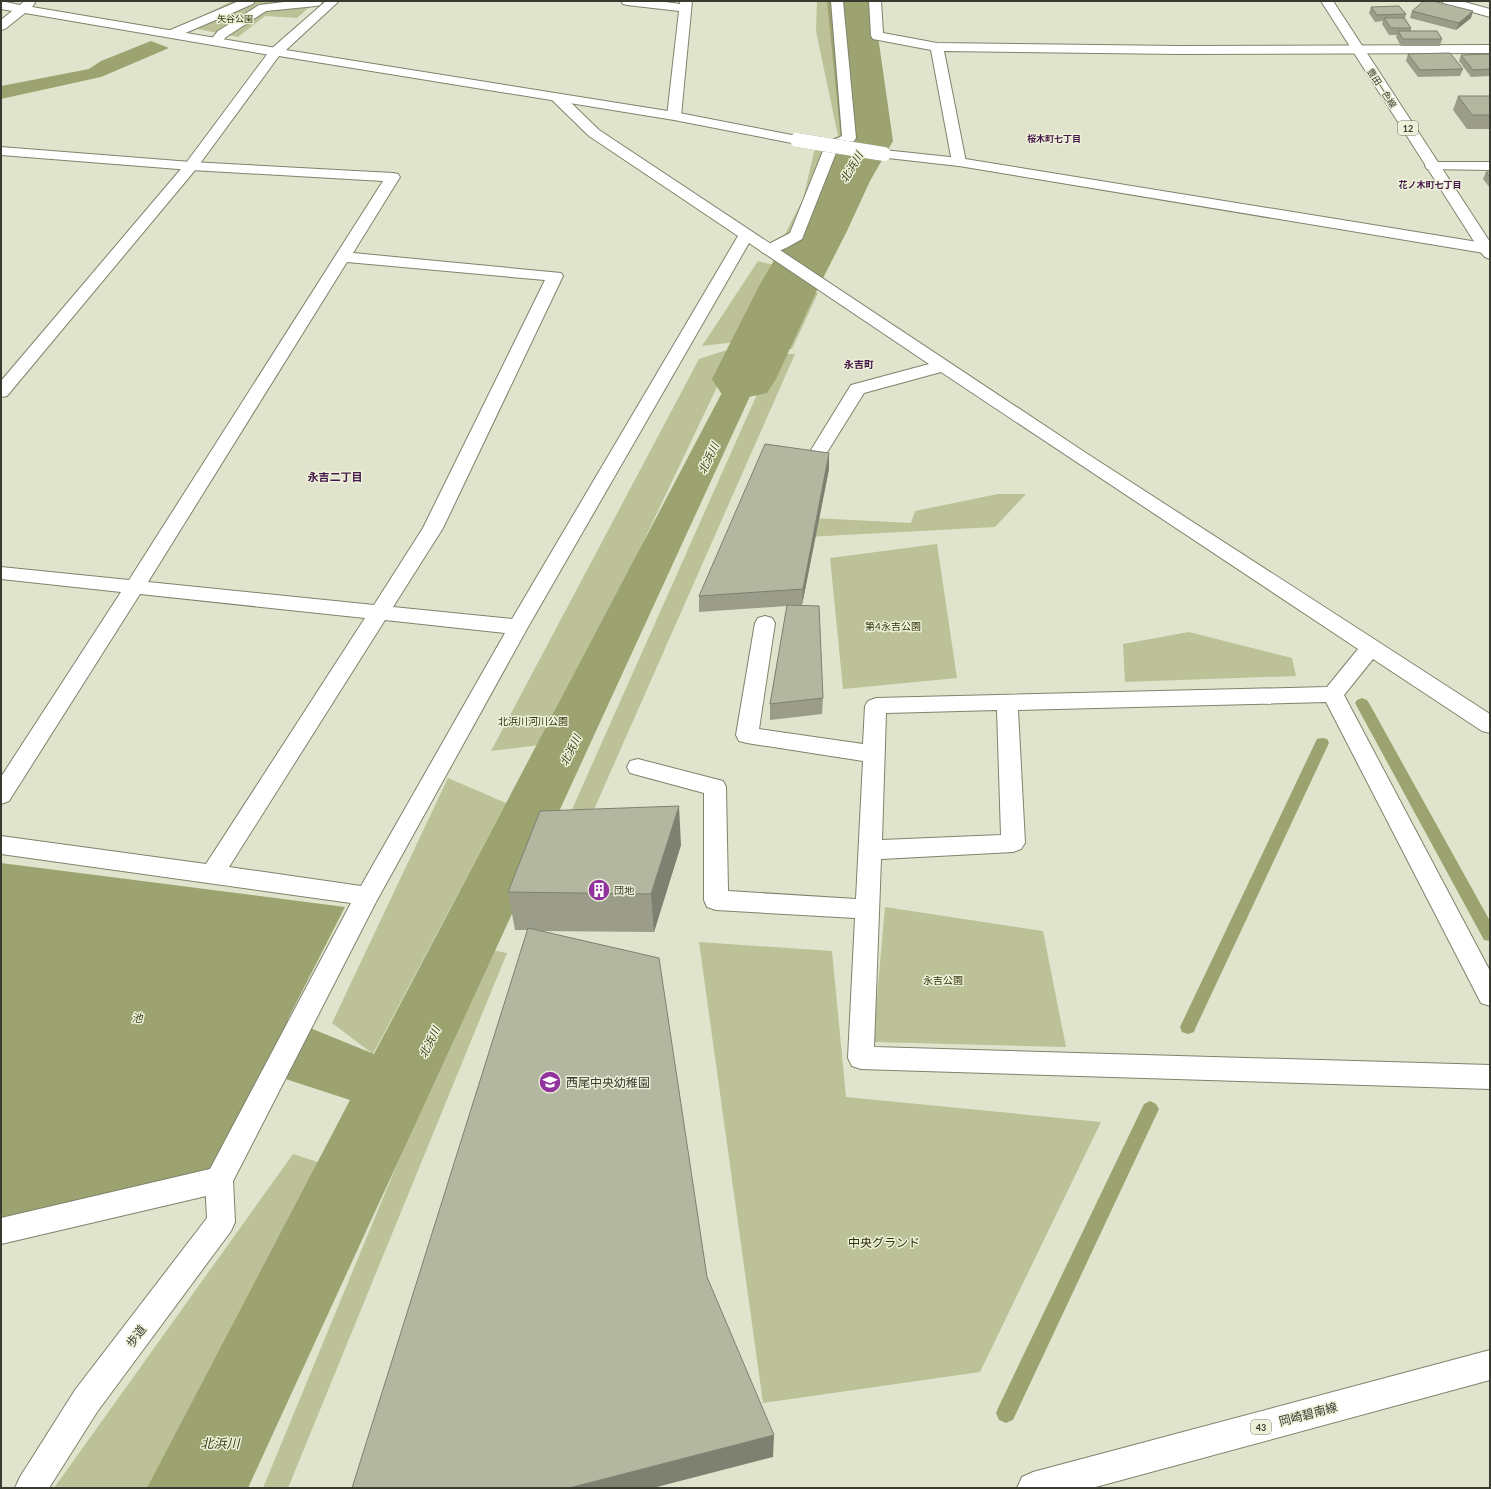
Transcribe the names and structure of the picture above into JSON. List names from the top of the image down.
{
  "streets": {
    "street": [
      "豊田一色線",
      "12",
      "歩道",
      "岡崎碧南線",
      "43"
    ]
  },
  "districts": [
    "桜木町七丁目",
    "花ノ木町七丁目",
    "永吉町",
    "永吉二丁目"
  ],
  "water": ["北浜川", "池"],
  "parks": [
    "矢谷公園",
    "第4永吉公園",
    "北浜川河川公園",
    "永吉公園",
    "中央グランド"
  ],
  "places": {
    "building": ["団地"],
    "school or university": ["西尾中央幼稚園"]
  }
}
